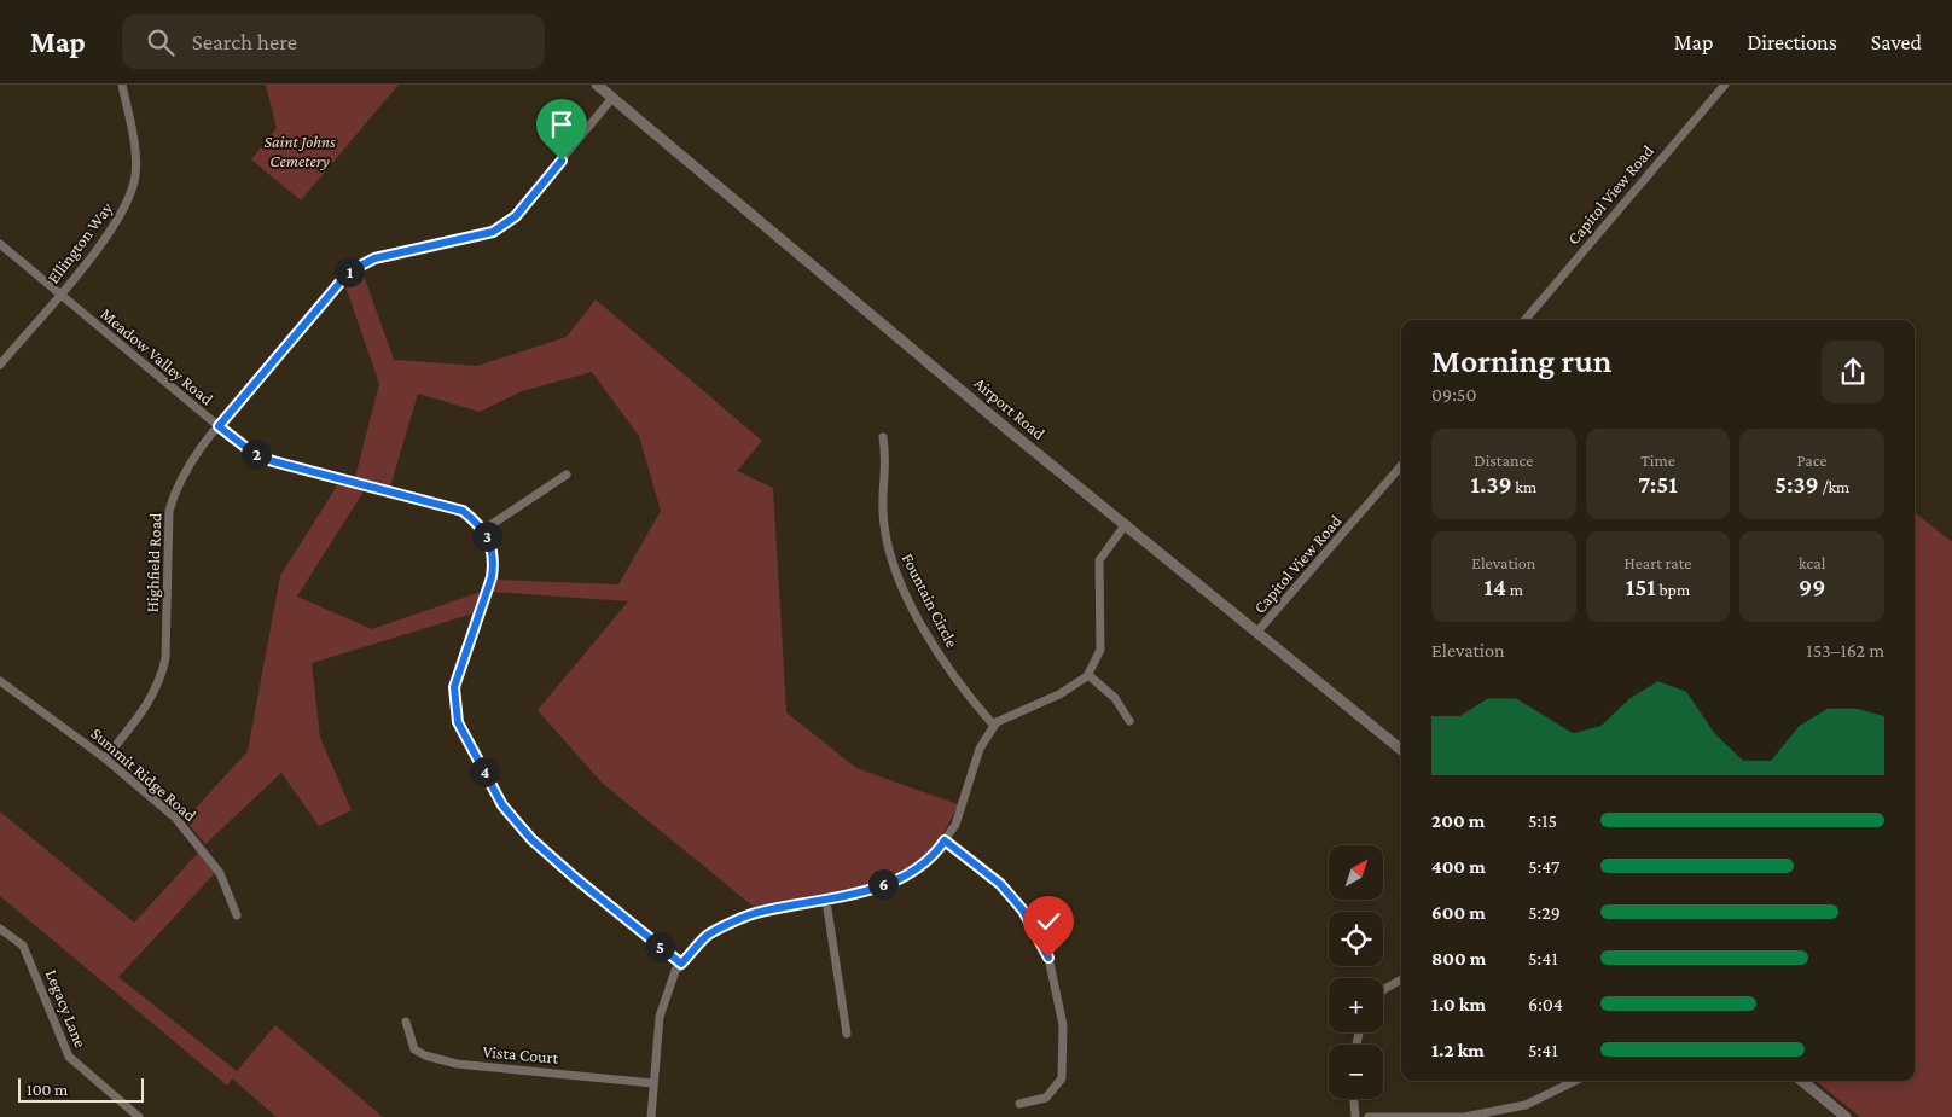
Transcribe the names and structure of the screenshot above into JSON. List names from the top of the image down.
{
  "streets": {
    "street": [
      "Capitol View Road",
      "Ellington Way",
      "Meadow Valley Road",
      "Airport Road",
      "Highfield Road",
      "Fountain Circle",
      "Summit Ridge Road",
      "Legacy Lane",
      "Vista Court"
    ]
  },
  "crossings": [
    ["Capitol View Road", "Airport Road"],
    ["Ellington Way", "Meadow Valley Road"],
    ["Meadow Valley Road", "Highfield Road"],
    ["Airport Road", "Highfield Road"],
    ["Highfield Road", "Summit Ridge Road"]
  ],
  "parks": ["Saint Johns Cemetery"],
  "scale_bar": "100 m",
  "north": "top right",
  "page": {
    "header": "Map",
    "search": "Search here",
    "nav": ["Map", "Directions", "Saved"],
    "pins": [
      "1",
      "2",
      "3",
      "4",
      "6",
      "5"
    ],
    "heading": ["Morning run", "09:50"],
    "stats": [
      ["Distance", "1.39 km"],
      ["Time", "7:51"],
      ["Pace", "5:39 /km"],
      ["Elevation", "14 m"],
      ["Heart rate", "151 bpm"],
      ["kcal", "99"]
    ],
    "chart": ["Elevation", "153–162 m"],
    "list": [
      {
        "name": "200 m",
        "note": "5:15"
      },
      {
        "name": "400 m",
        "note": "5:47"
      },
      {
        "name": "600 m",
        "note": "5:29"
      },
      {
        "name": "800 m",
        "note": "5:41"
      },
      {
        "name": "1.0 km",
        "note": "6:04"
      },
      {
        "name": "1.2 km",
        "note": "5:41"
      }
    ],
    "map_buttons": ["+", "−"],
    "scale": "100 m"
  }
}
